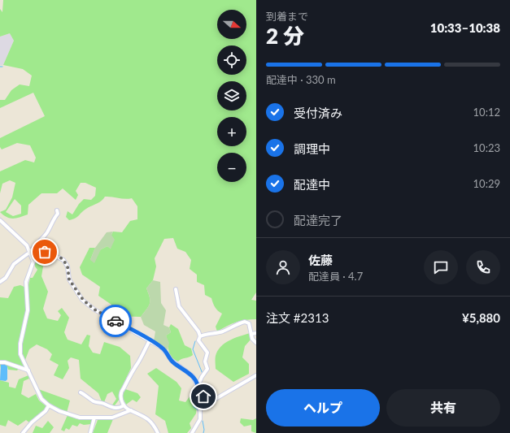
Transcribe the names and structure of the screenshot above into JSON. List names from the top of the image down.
{
  "north": "right",
  "page": {
    "heading": ["2 分", "到着まで", "10:33–10:38"],
    "panel": [
      "佐藤",
      "配達員 · 4.7",
      "注文 #2313",
      "¥5,880"
    ],
    "map_buttons": ["+", "−"],
    "bar": "配達中 · 330 m",
    "list": [
      ["受付済み", "10:12"],
      ["調理中", "10:23"],
      ["配達中", "10:29"],
      "配達完了"
    ],
    "buttons": ["ヘルプ", "共有"]
  }
}
